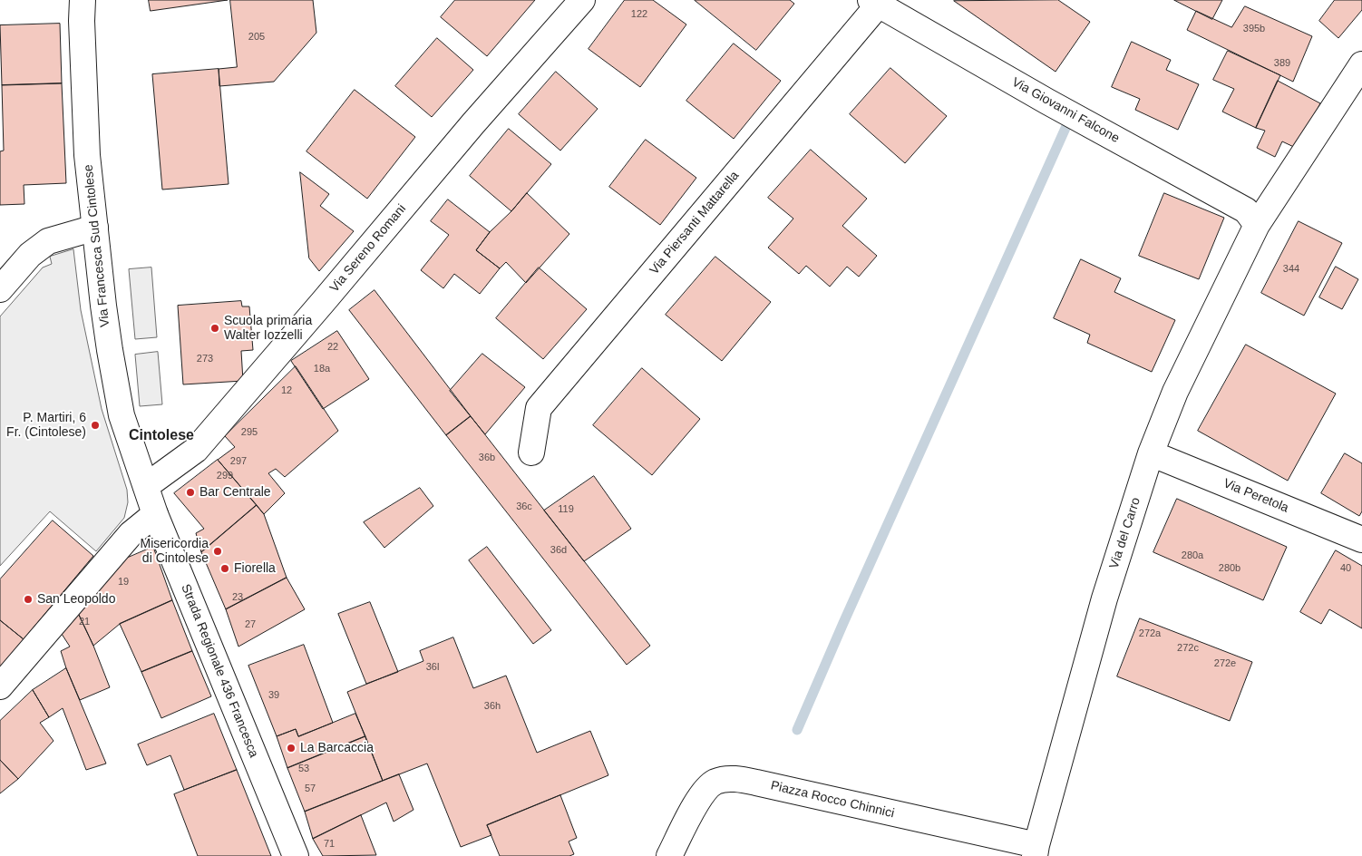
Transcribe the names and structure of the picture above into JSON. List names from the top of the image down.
{
  "streets": {
    "street": [
      "Via Giovanni Falcone",
      "Via Piersanti Mattarella",
      "Via Francesca Sud Cintolese",
      "Via Sereno Romani",
      "Via Peretola",
      "Via del Carro",
      "Strada Regionale 436 Francesca",
      "Piazza Rocco Chinnici"
    ]
  },
  "crossings": [
    ["Via Giovanni Falcone", "Via Piersanti Mattarella"],
    ["Via Giovanni Falcone", "Via del Carro"],
    ["Via Francesca Sud Cintolese", "Via Sereno Romani"],
    ["Via Francesca Sud Cintolese", "Strada Regionale 436 Francesca"],
    ["Via Sereno Romani", "Strada Regionale 436 Francesca"],
    ["Via Peretola", "Via del Carro"],
    ["Via del Carro", "Piazza Rocco Chinnici"]
  ],
  "districts": ["Cintolese"],
  "places": [
    "Scuola primaria Walter Iozzelli",
    "P. Martiri, 6 Fr. (Cintolese)",
    "Bar Centrale",
    "Misericordia di Cintolese",
    "Fiorella",
    "San Leopoldo",
    "La Barcaccia"
  ],
  "house_numbers": [
    "122",
    "395b",
    "205",
    "389",
    "344",
    "22",
    "273",
    "18a",
    "12",
    "295",
    "36b",
    "297",
    "299",
    "36c",
    "119",
    "36d",
    "280a",
    "280b",
    "40",
    "19",
    "23",
    "21",
    "27",
    "272a",
    "272c",
    "272e",
    "36l",
    "39",
    "36h",
    "53",
    "57",
    "71"
  ]
}
